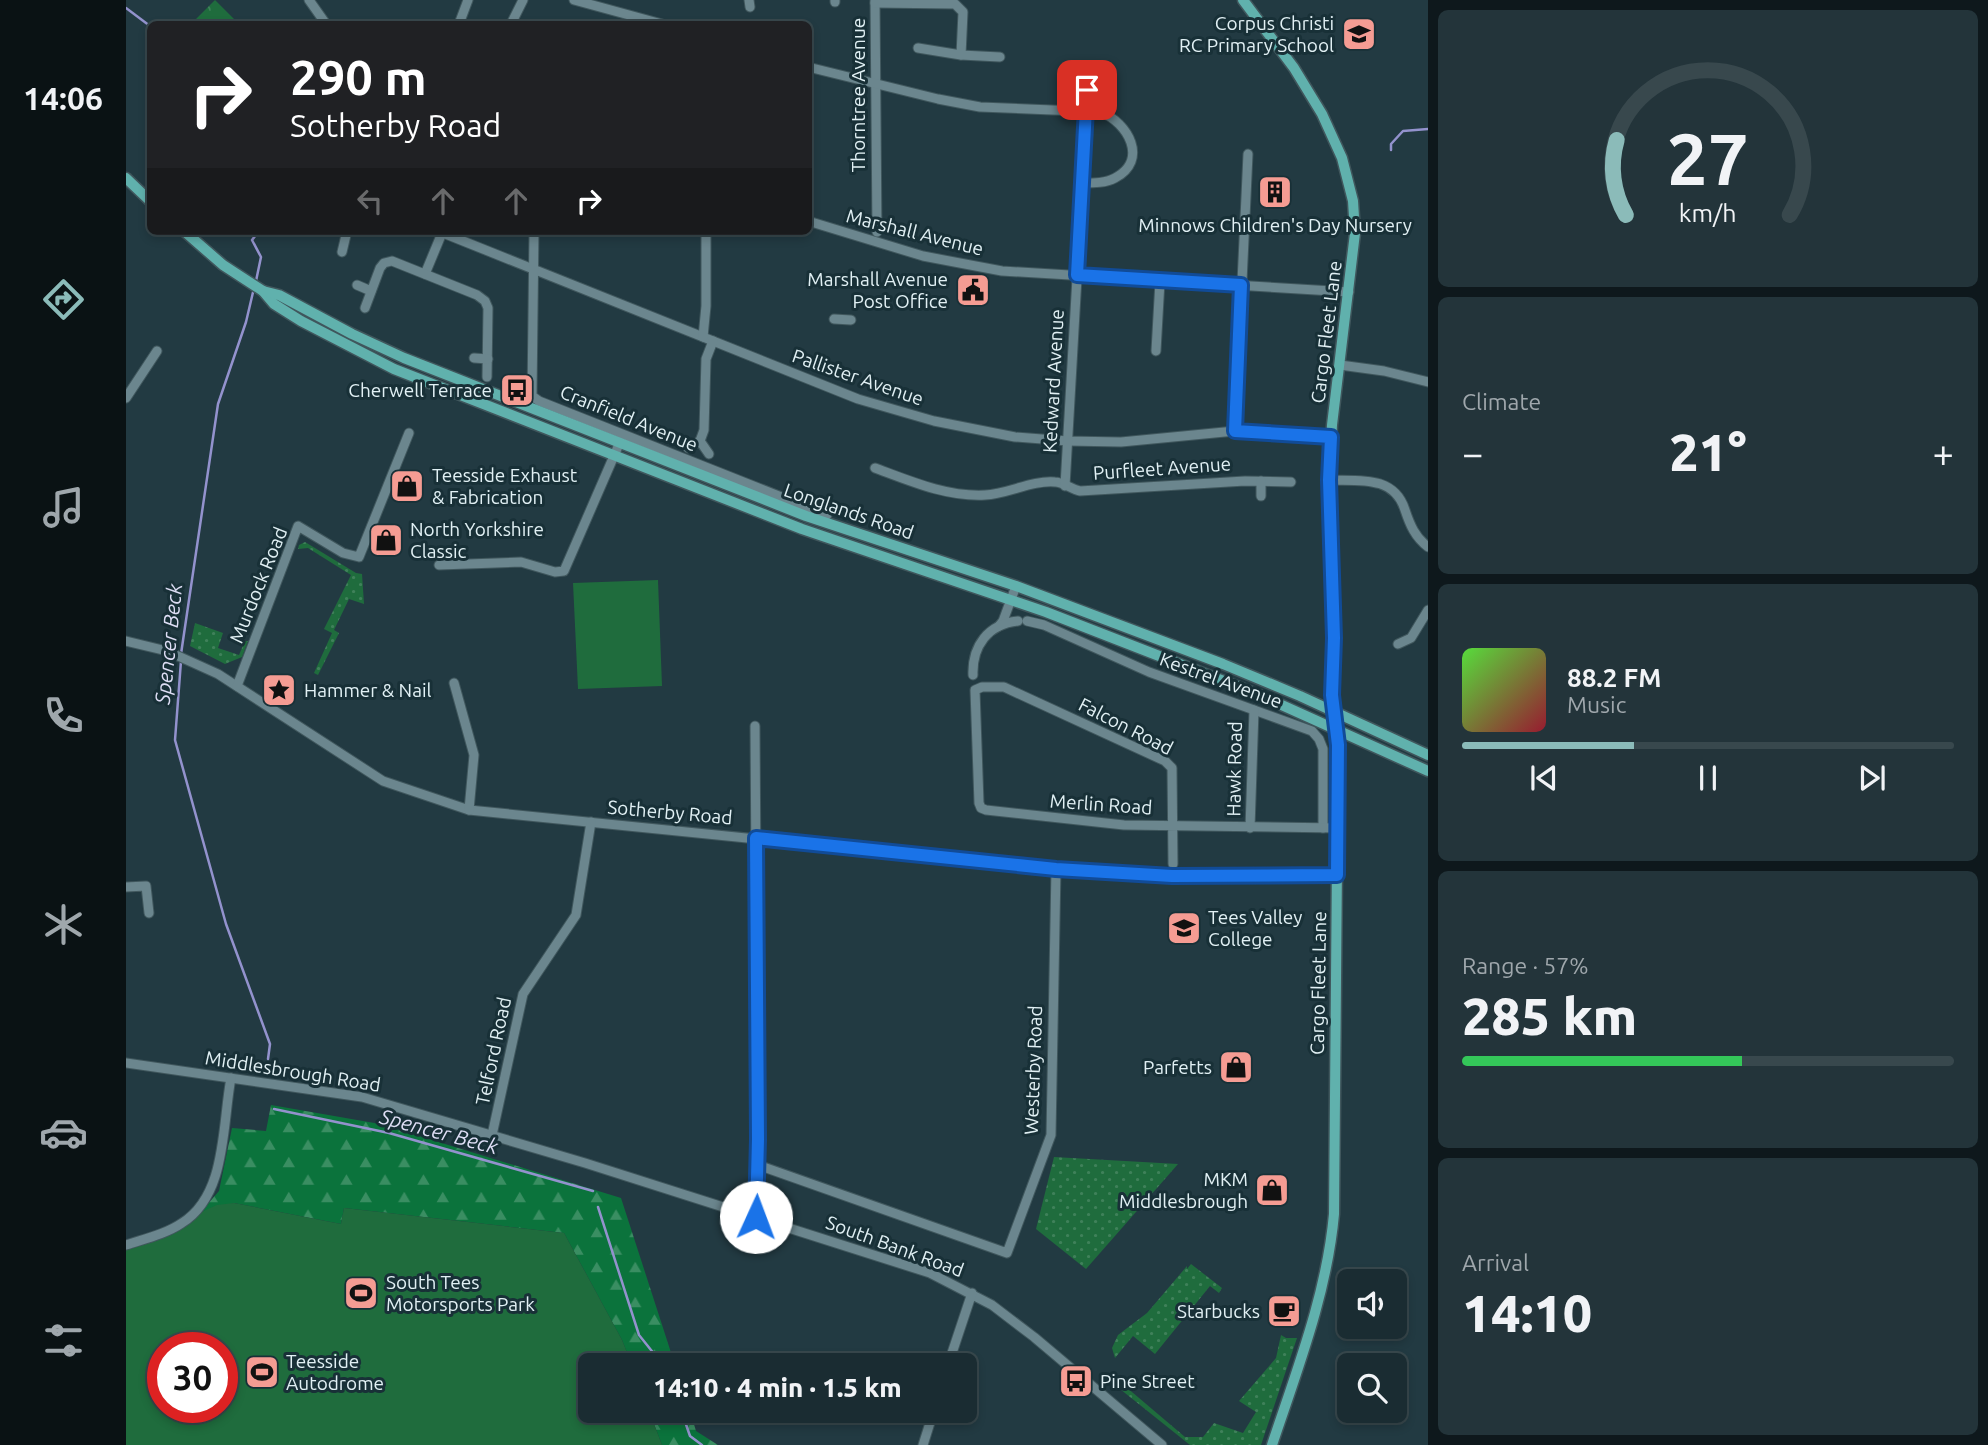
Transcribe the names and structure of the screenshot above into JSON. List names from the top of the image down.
{
  "streets": {
    "main road": ["Cargo Fleet Lane", "Longlands Road"],
    "street": [
      "Thorntree Avenue",
      "Marshall Avenue",
      "Pallister Avenue",
      "Kedward Avenue",
      "Cranfield Avenue",
      "Purfleet Avenue",
      "Murdock Road",
      "Kestrel Avenue",
      "Falcon Road",
      "Hawk Road",
      "Merlin Road",
      "Sotherby Road",
      "Telford Road",
      "Westerby Road",
      "Middlesbrough Road",
      "South Bank Road"
    ]
  },
  "crossings": [
    ["Marshall Avenue", "Cargo Fleet Lane"],
    ["Marshall Avenue", "Kedward Avenue"],
    ["Cargo Fleet Lane", "Pallister Avenue"],
    ["Cargo Fleet Lane", "Longlands Road"],
    ["Cargo Fleet Lane", "Merlin Road"],
    ["Cargo Fleet Lane", "Sotherby Road"],
    ["Pallister Avenue", "Kedward Avenue"],
    ["Pallister Avenue", "Cranfield Avenue"],
    ["Kedward Avenue", "Purfleet Avenue"],
    ["Murdock Road", "Sotherby Road"],
    ["Kestrel Avenue", "Hawk Road"],
    ["Kestrel Avenue", "Merlin Road"],
    ["Falcon Road", "Merlin Road"],
    ["Hawk Road", "Merlin Road"],
    ["Sotherby Road", "Telford Road"],
    ["Sotherby Road", "Westerby Road"],
    ["Telford Road", "Middlesbrough Road"],
    ["Telford Road", "South Bank Road"],
    ["Middlesbrough Road", "South Bank Road"]
  ],
  "water": ["Spencer Beck"],
  "places": {
    "school or university": ["Corpus Christi RC Primary School", "Tees Valley College"],
    "building": ["Minnows Children's Day Nursery"],
    "public building": ["Marshall Avenue Post Office"],
    "bus stop": ["Cherwell Terrace", "Pine Street"],
    "shop": [
      "Teesside Exhaust & Fabrication",
      "North Yorkshire Classic",
      "Parfetts",
      "MKM Middlesbrough"
    ],
    "place": ["Hammer & Nail"],
    "sports": ["South Tees Motorsports Park", "Teesside Autodrome"],
    "cafe": ["Starbucks"]
  },
  "page": {
    "tabs": "14:06",
    "turn": ["290 m", "Sotherby Road"],
    "tile": [
      "Climate",
      ["Range · 57%", "285 km"],
      ["Arrival", "14:10"]
    ],
    "heat": ["−", "21°", "+"],
    "song": ["88.2 FM", "Music"],
    "limit": "30",
    "trip": "14:10 · 4 min · 1.5 km",
    "gauge": ["27", "km/h"]
  }
}
